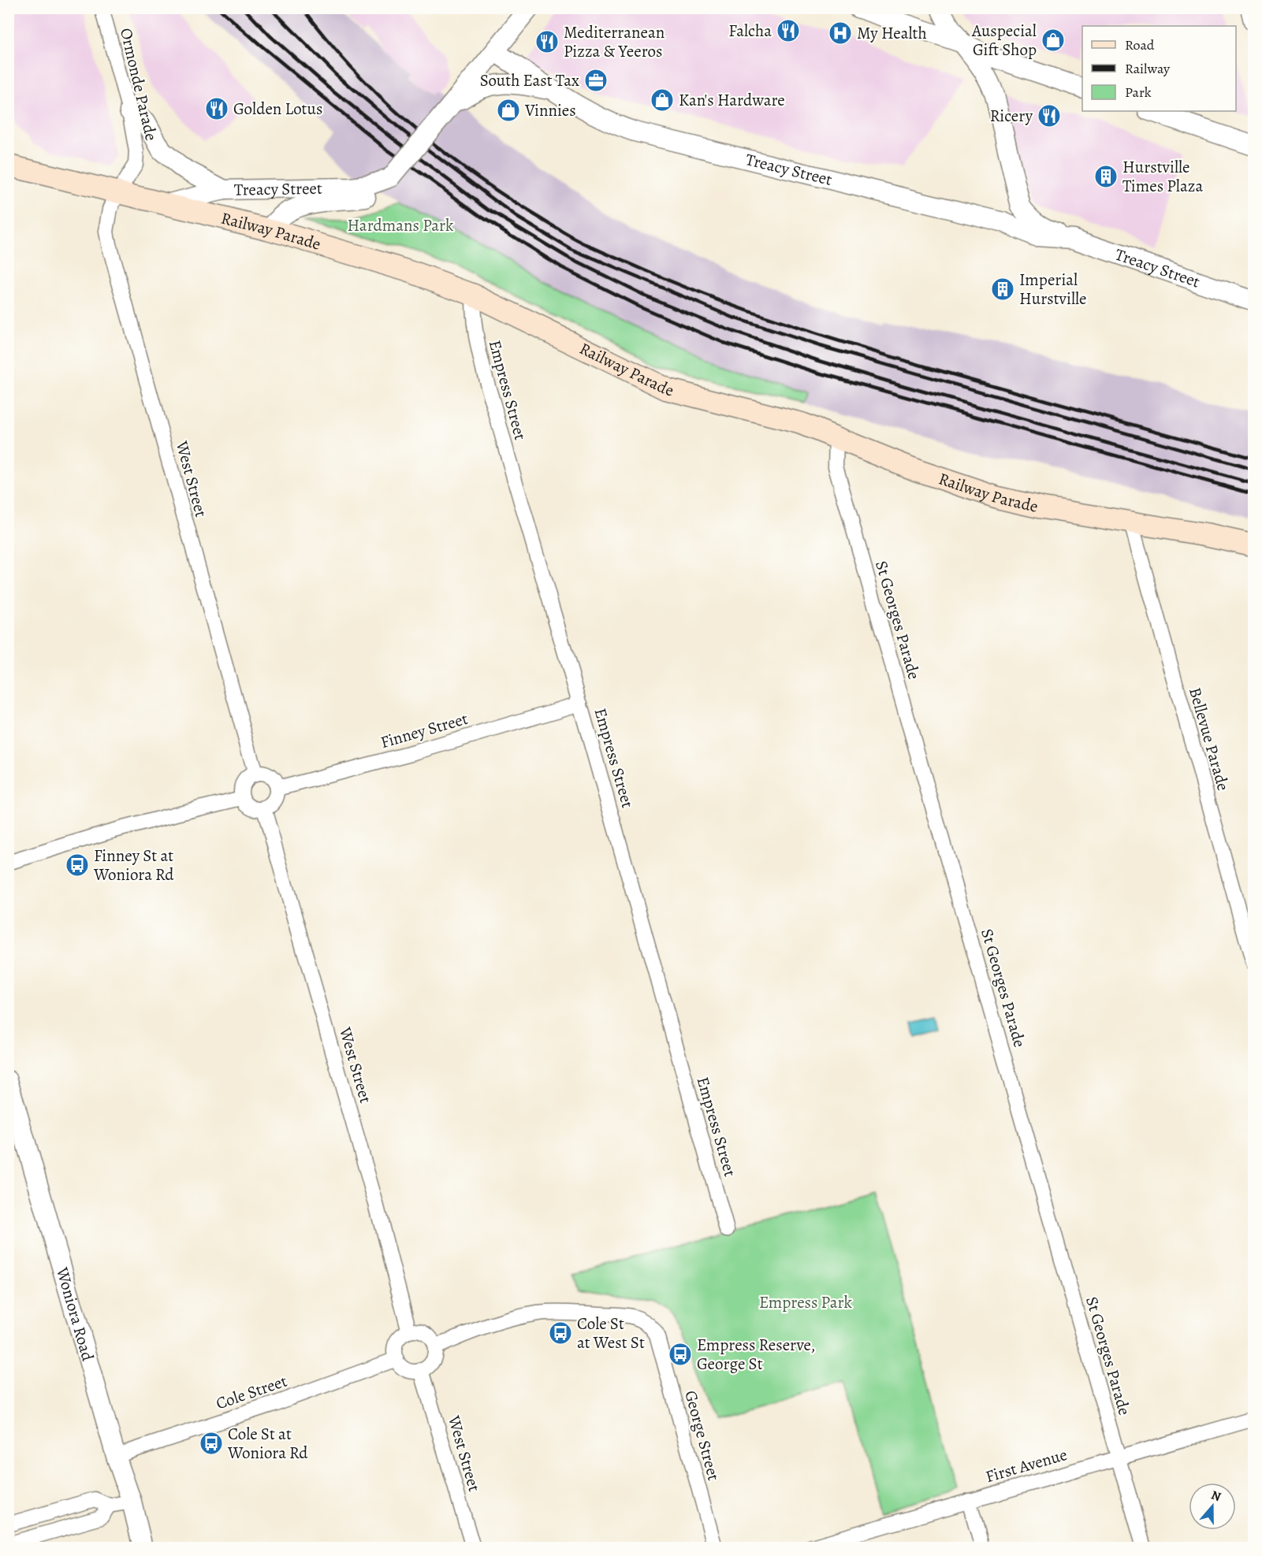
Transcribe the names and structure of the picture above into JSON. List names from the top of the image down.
{
  "streets": {
    "main road": ["Railway Parade"],
    "street": [
      "Ormonde Parade",
      "Treacy Street",
      "Empress Street",
      "West Street",
      "St Georges Parade",
      "Finney Street",
      "Bellevue Parade",
      "Woniora Road",
      "Cole Street",
      "George Street",
      "First Avenue"
    ]
  },
  "crossings": [
    ["Ormonde Parade", "Railway Parade"],
    ["Ormonde Parade", "West Street"],
    ["Treacy Street", "Railway Parade"],
    ["Railway Parade", "Empress Street"],
    ["Railway Parade", "West Street"],
    ["Railway Parade", "St Georges Parade"],
    ["Railway Parade", "Bellevue Parade"],
    ["Empress Street", "Finney Street"],
    ["West Street", "Finney Street"],
    ["West Street", "Cole Street"],
    ["West Street", "George Street"],
    ["St Georges Parade", "First Avenue"],
    ["Woniora Road", "Cole Street"],
    ["Cole Street", "George Street"]
  ],
  "parks": ["Hardmans Park", "Empress Park"],
  "places": {
    "restaurant": [
      "Falcha",
      "Mediterranean Pizza & Yeeros",
      "Golden Lotus",
      "Ricery"
    ],
    "hospital": ["My Health"],
    "shop": ["Auspecial Gift Shop", "Kan's Hardware", "Vinnies"],
    "office": ["South East Tax"],
    "building": ["Hurstville Times Plaza", "Imperial Hurstville"],
    "bus stop": [
      "Finney St at Woniora Rd",
      "Cole St at West St",
      "Empress Reserve, George St",
      "Cole St at Woniora Rd"
    ]
  },
  "legend": ["Road", "Railway", "Park"],
  "north": "top"
}
